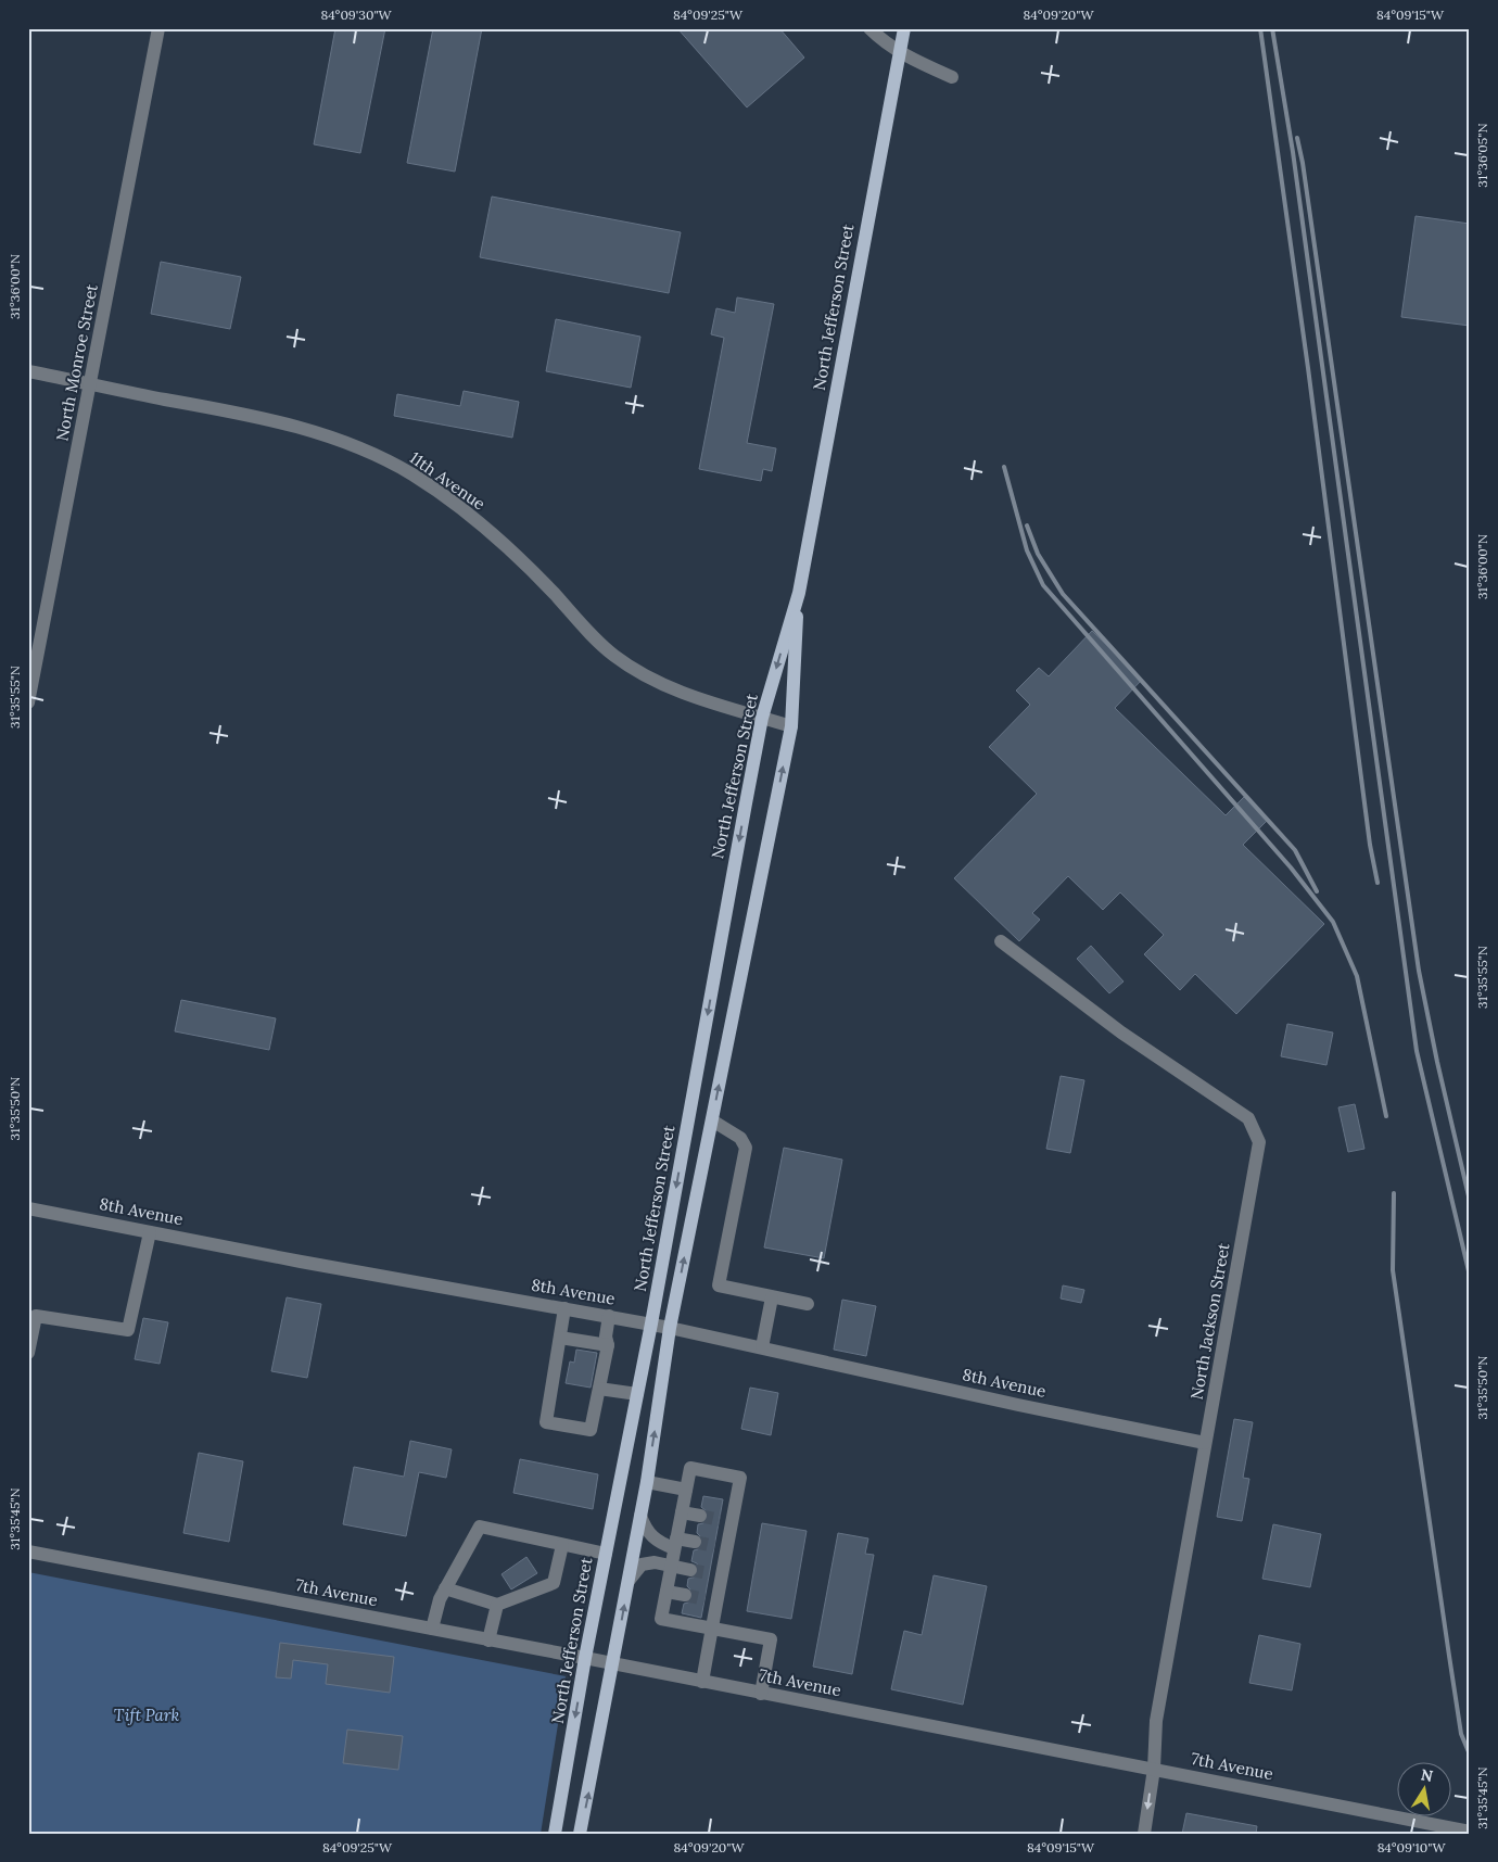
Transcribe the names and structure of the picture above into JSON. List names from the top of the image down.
{
  "streets": {
    "main road": ["North Jefferson Street"],
    "street": [
      "North Monroe Street",
      "11th Avenue",
      "8th Avenue",
      "North Jackson Street",
      "7th Avenue"
    ]
  },
  "crossings": [
    ["North Jefferson Street", "11th Avenue"],
    ["North Jefferson Street", "8th Avenue"],
    ["North Jefferson Street", "7th Avenue"],
    ["North Monroe Street", "11th Avenue"],
    ["8th Avenue", "North Jackson Street"],
    ["North Jackson Street", "7th Avenue"]
  ],
  "parks": ["Tift Park"],
  "north": "top",
  "coordinates": [
    "84°09'30\"W",
    "84°09'25\"W",
    "84°09'20\"W",
    "84°09'15\"W",
    "31°36'05\"N",
    "31°36'00\"N",
    "31°35'55\"N",
    "31°35'50\"N",
    "31°35'45\"N",
    "84°09'10\"W"
  ]
}
